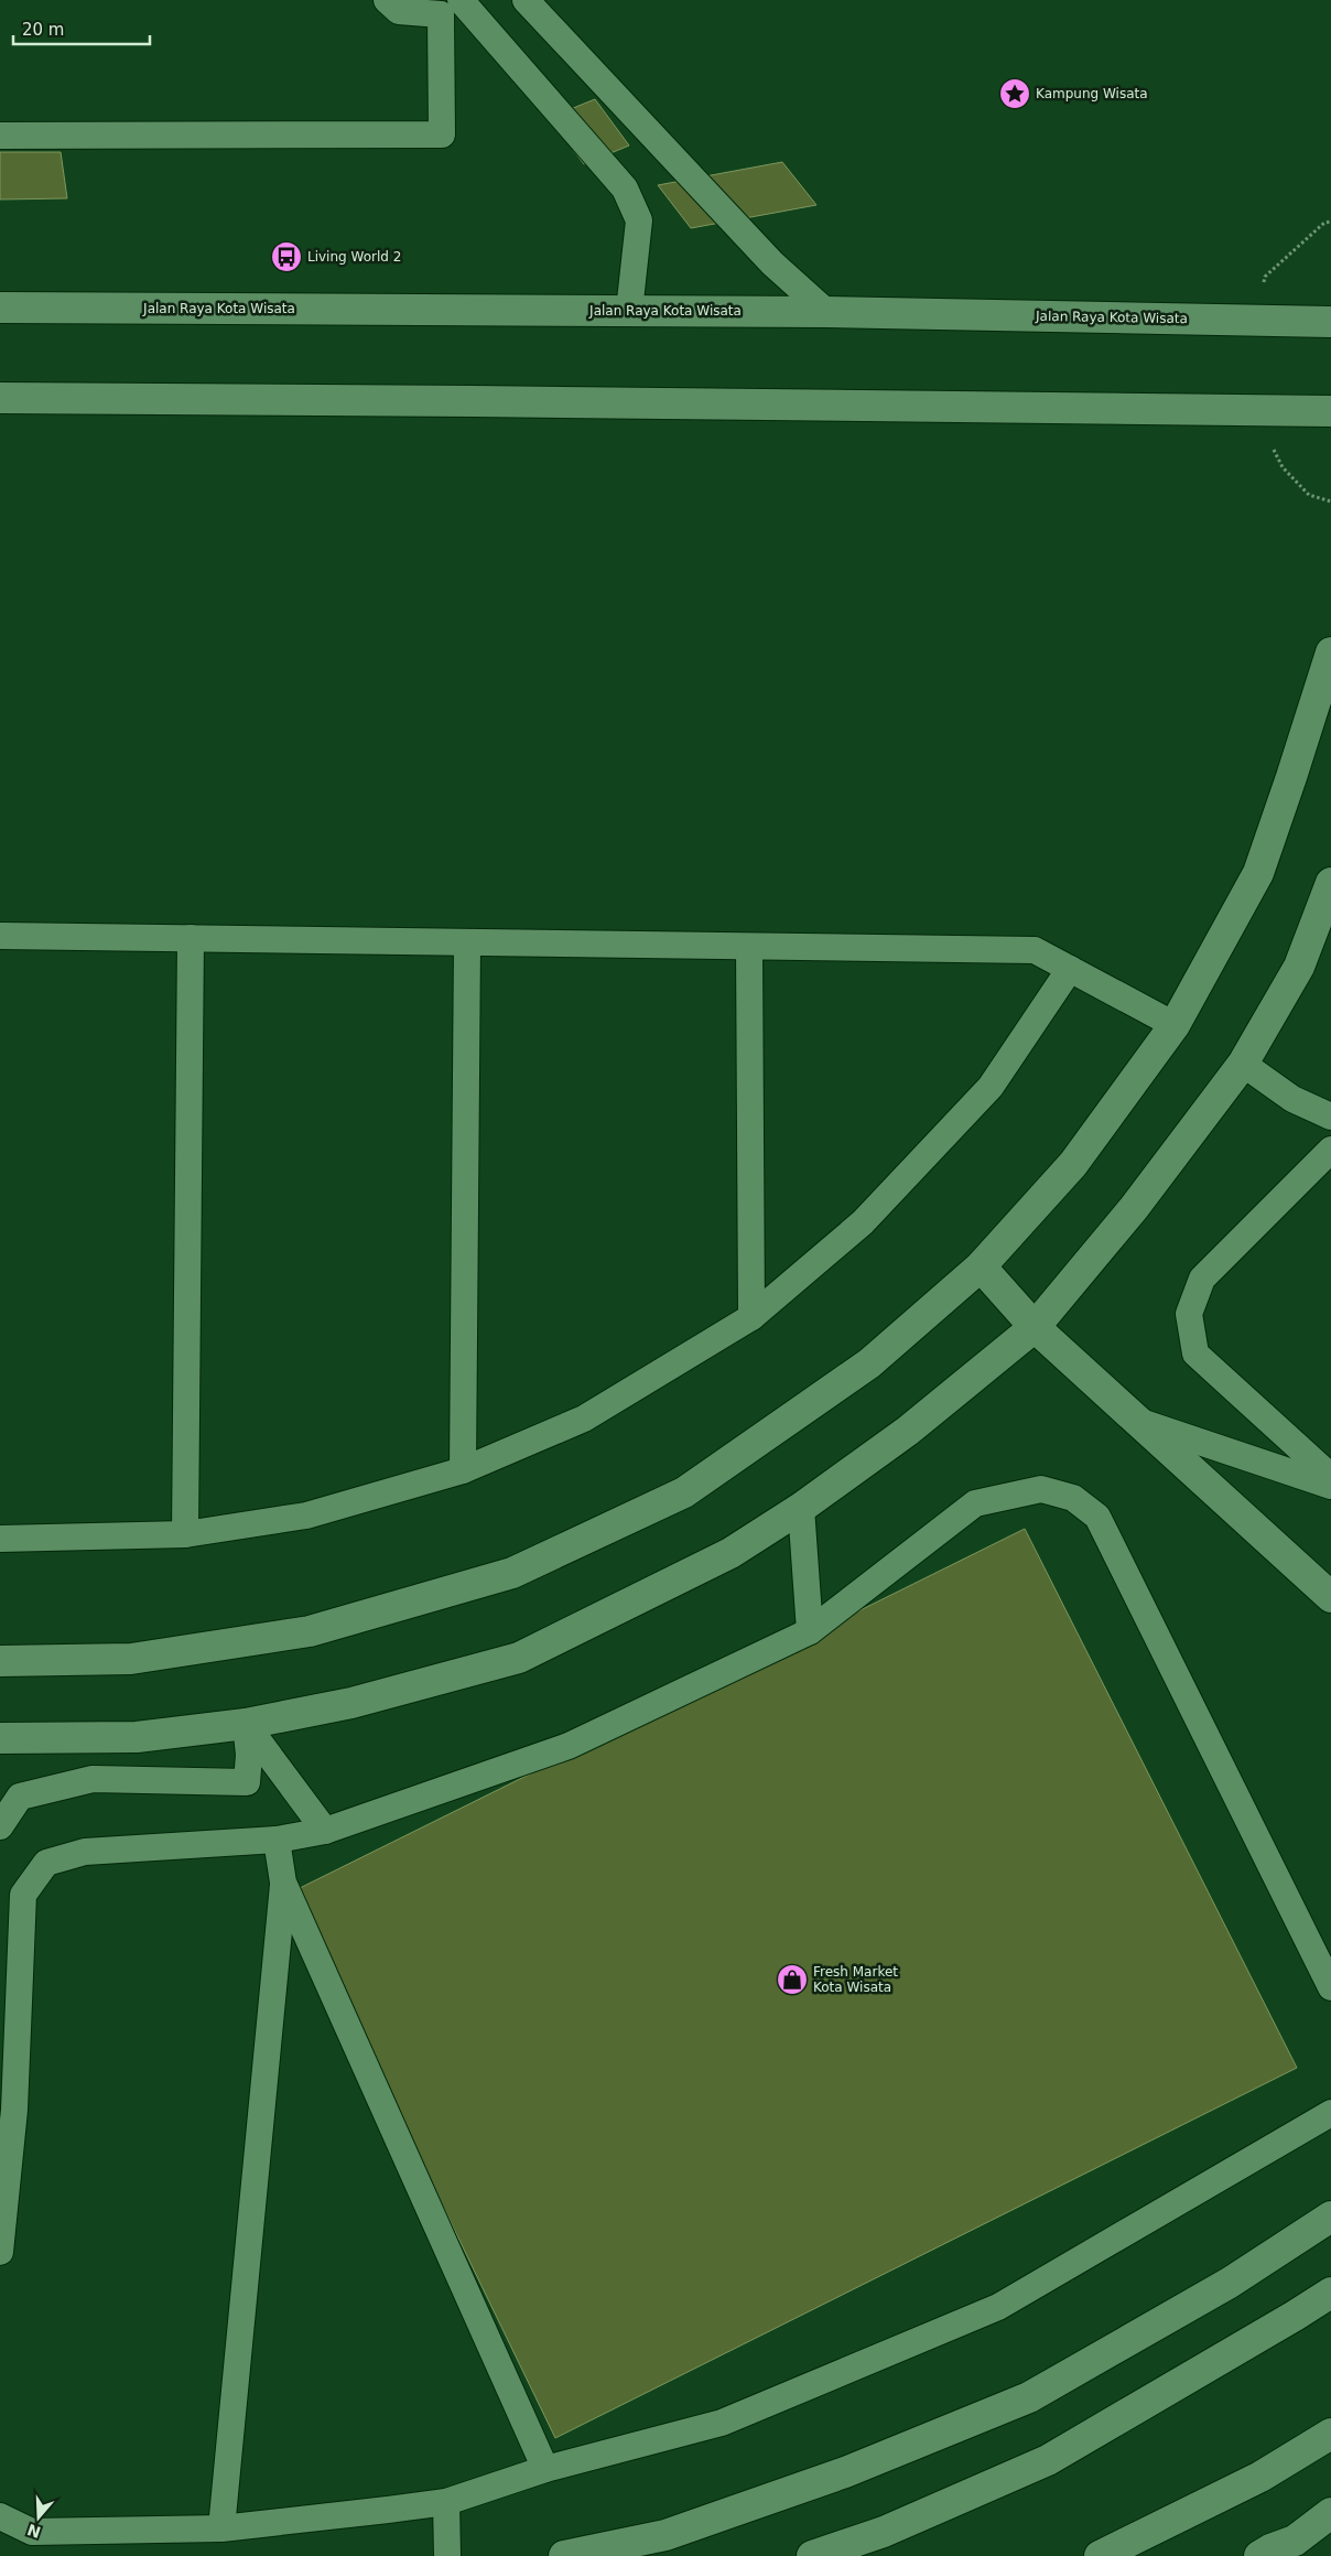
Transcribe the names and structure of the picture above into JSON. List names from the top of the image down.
{
  "streets": {
    "street": ["Jalan Raya Kota Wisata"]
  },
  "places": {
    "place": ["Kampung Wisata"],
    "bus stop": ["Living World 2"],
    "shop": ["Fresh Market Kota Wisata"]
  },
  "scale_bar": "20 m",
  "north": "bottom"
}
